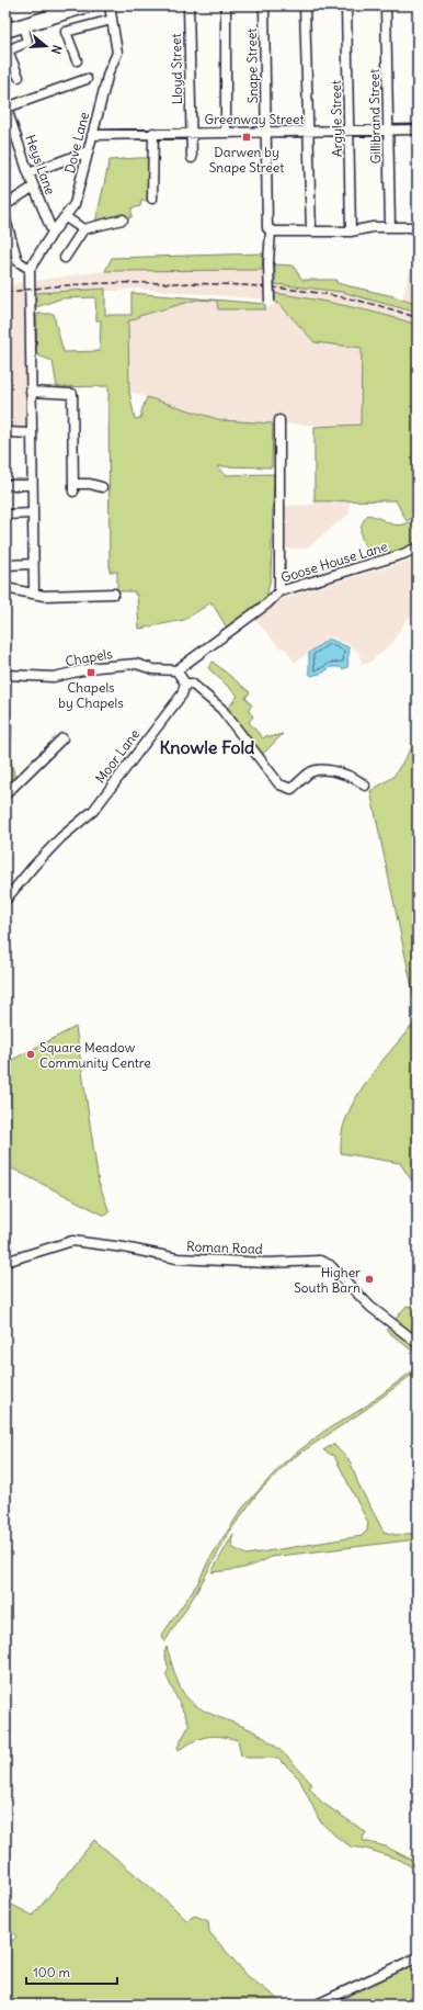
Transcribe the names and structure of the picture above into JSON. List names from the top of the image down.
{
  "streets": {
    "street": [
      "Snape Street",
      "Lloyd Street",
      "Gillibrand Street",
      "Greenway Street",
      "Argyle Street",
      "Dove Lane",
      "Heys Lane",
      "Goose House Lane",
      "Chapels",
      "Moor Lane",
      "Roman Road"
    ]
  },
  "crossings": [
    ["Snape Street", "Greenway Street"],
    ["Lloyd Street", "Greenway Street"],
    ["Gillibrand Street", "Greenway Street"],
    ["Greenway Street", "Argyle Street"],
    ["Greenway Street", "Dove Lane"],
    ["Dove Lane", "Heys Lane"],
    ["Goose House Lane", "Chapels"]
  ],
  "districts": ["Knowle Fold"],
  "places": {
    "transit": ["Darwen by Snape Street", "Chapels by Chapels"],
    "other": ["Square Meadow Community Centre", "Higher South Barn"]
  },
  "scale_bar": "100 m",
  "north": "right"
}
